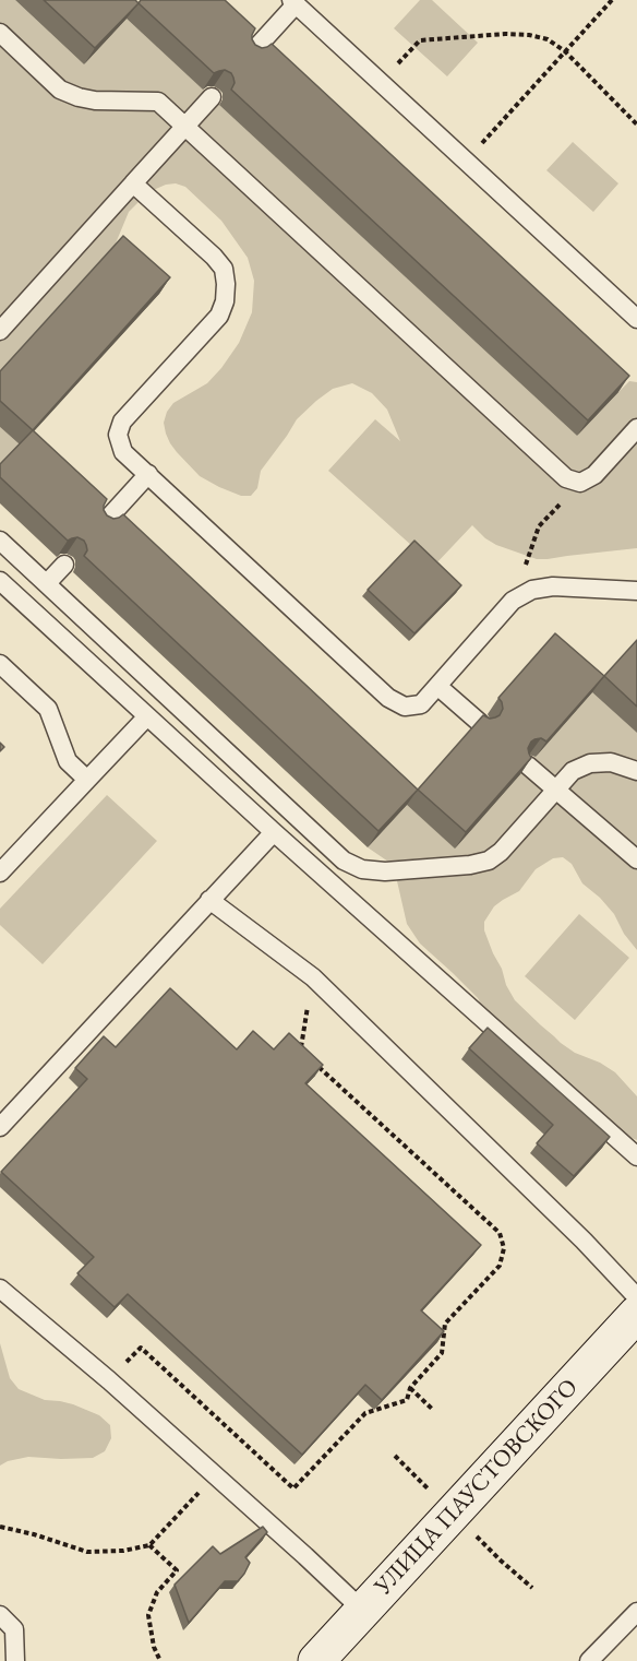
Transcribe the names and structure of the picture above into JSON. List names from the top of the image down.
{
  "streets": {
    "main road": ["УЛИЦА ПАУСТОВСКОГО"]
  }
}
